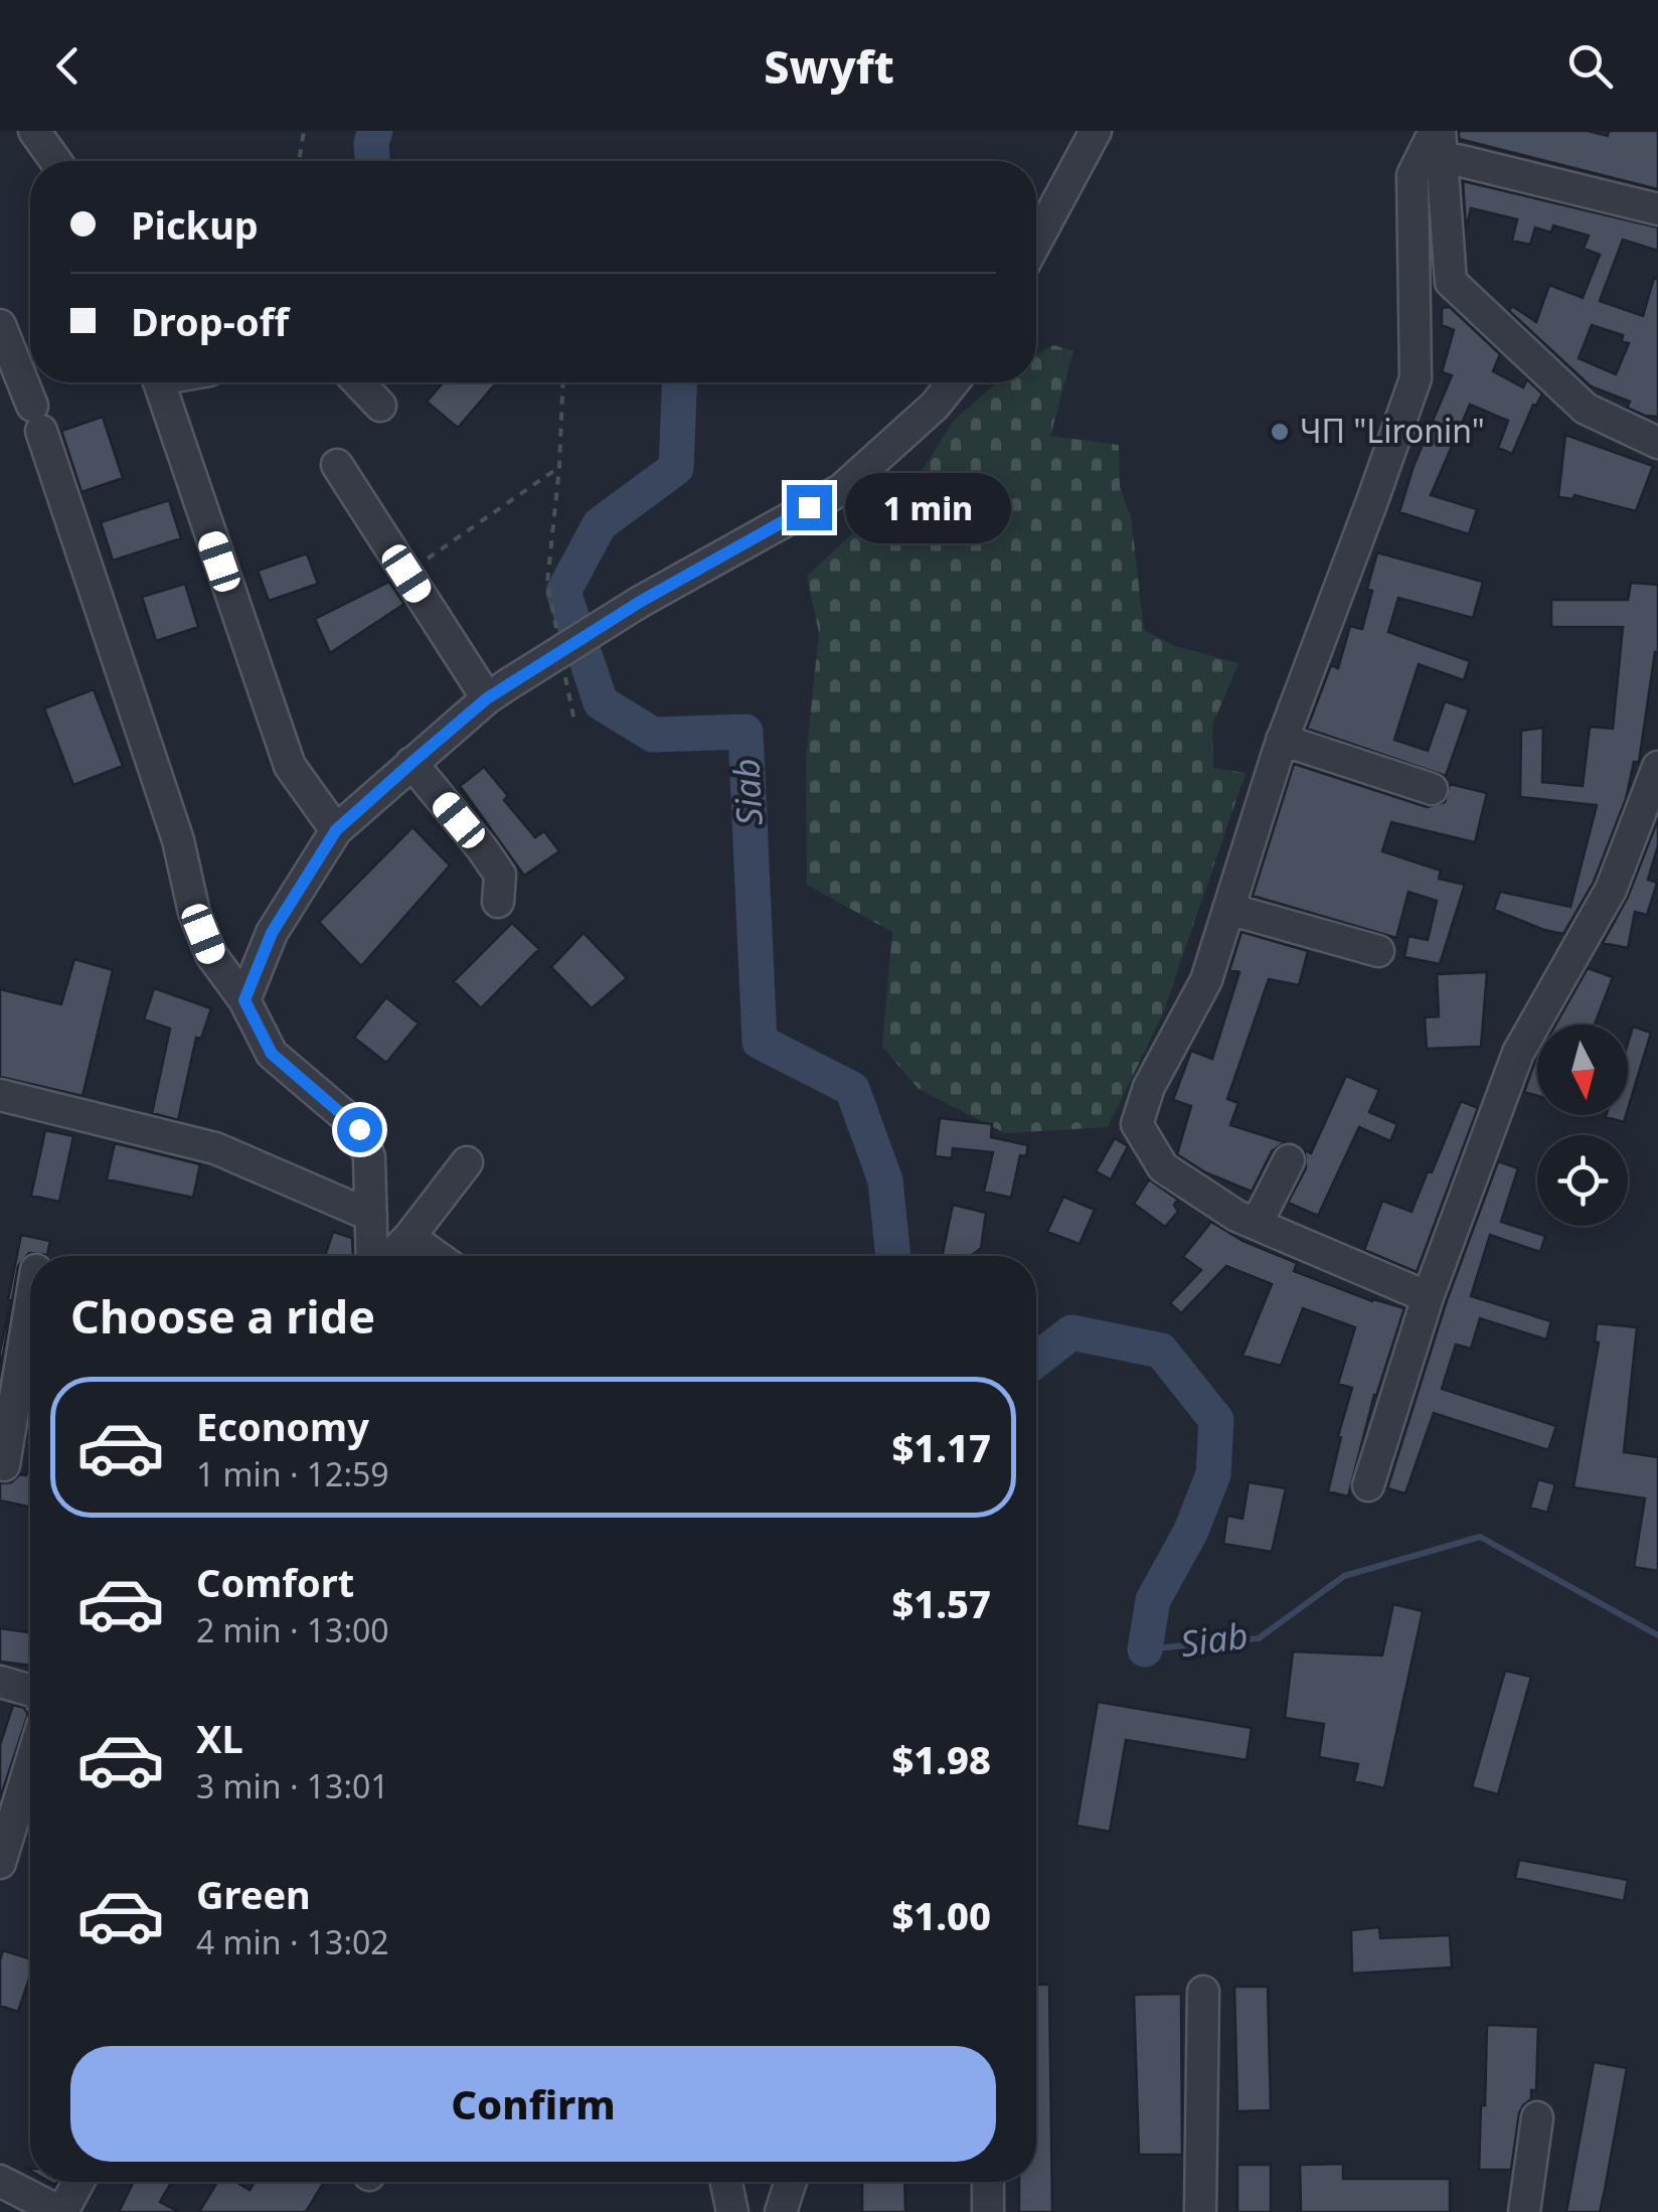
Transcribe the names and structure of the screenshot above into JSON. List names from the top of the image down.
{
  "water": ["Siab"],
  "places": ["ЧП \"Lironin\""],
  "north": "bottom",
  "page": {
    "header": "Swyft",
    "banner": ["Pickup", "Drop-off"],
    "bubble": "1 min",
    "heading": "Choose a ride",
    "list": [
      {
        "name": "Economy",
        "note": "1 min · 12:59",
        "value": "$1.17"
      },
      {
        "name": "Comfort",
        "note": "2 min · 13:00",
        "value": "$1.57"
      },
      {
        "name": "XL",
        "note": "3 min · 13:01",
        "value": "$1.98"
      },
      {
        "name": "Green",
        "note": "4 min · 13:02",
        "value": "$1.00"
      }
    ],
    "buttons": "Confirm"
  }
}
